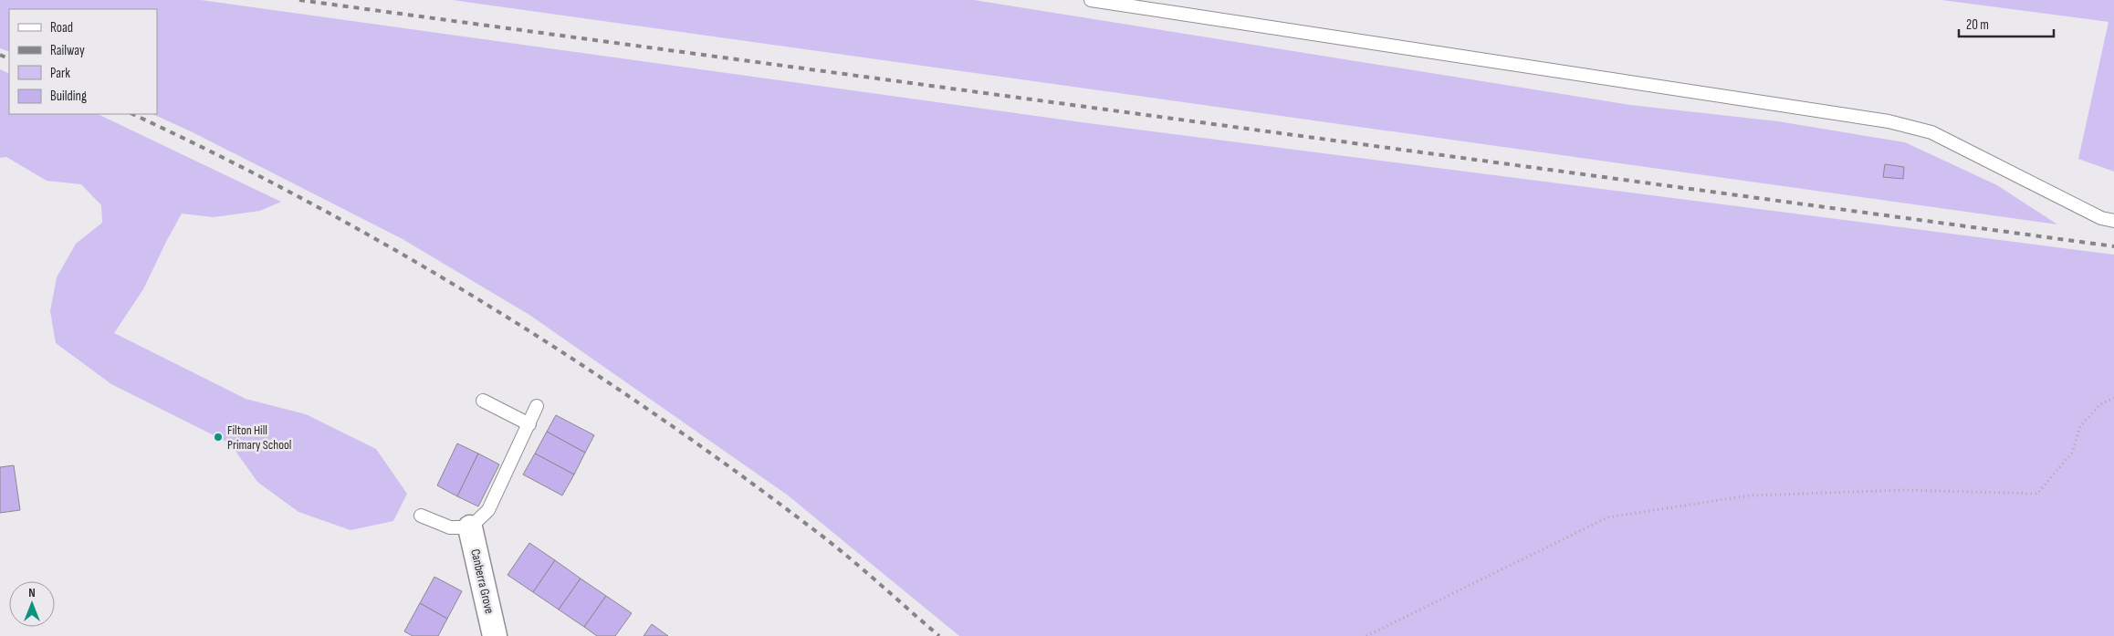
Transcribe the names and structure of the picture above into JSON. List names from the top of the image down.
{
  "streets": {
    "street": ["Canberra Grove"]
  },
  "places": ["Filton Hill Primary School"],
  "legend": [
    "Road",
    "Railway",
    "Park",
    "Building"
  ],
  "scale_bar": "20 m",
  "north": "top"
}
